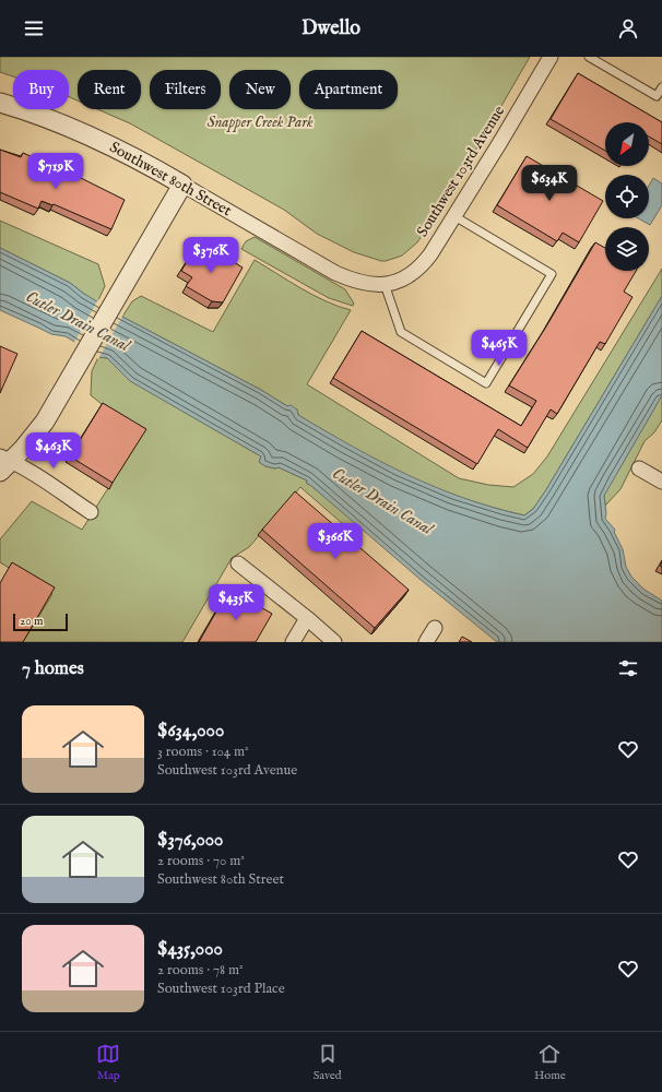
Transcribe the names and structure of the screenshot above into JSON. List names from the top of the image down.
{
  "streets": {
    "street": ["Southwest 103rd Avenue", "Southwest 80th Street"]
  },
  "crossings": [
    ["Southwest 103rd Avenue", "Southwest 80th Street"]
  ],
  "water": ["Cutler Drain Canal"],
  "parks": ["Snapper Creek Park"],
  "scale_bar": "20 m",
  "north": "bottom left",
  "page": {
    "header": "Dwello",
    "chip": [
      "Buy",
      "Rent",
      "Filters",
      "New",
      "Apartment"
    ],
    "price": [
      "$719K",
      "$634K",
      "$376K",
      "$465K",
      "$463K",
      "$366K",
      "$435K"
    ],
    "scale": "20 m",
    "heading": "7 homes",
    "list": [
      {
        "name": "$634,000",
        "note": "3 rooms · 104 m² · Southwest 103rd Avenue"
      },
      {
        "name": "$376,000",
        "note": "2 rooms · 70 m² · Southwest 80th Street"
      },
      {
        "name": "$435,000",
        "note": "2 rooms · 78 m² · Southwest 103rd Place"
      }
    ],
    "tabs": ["Map", "Saved", "Home"]
  }
}
